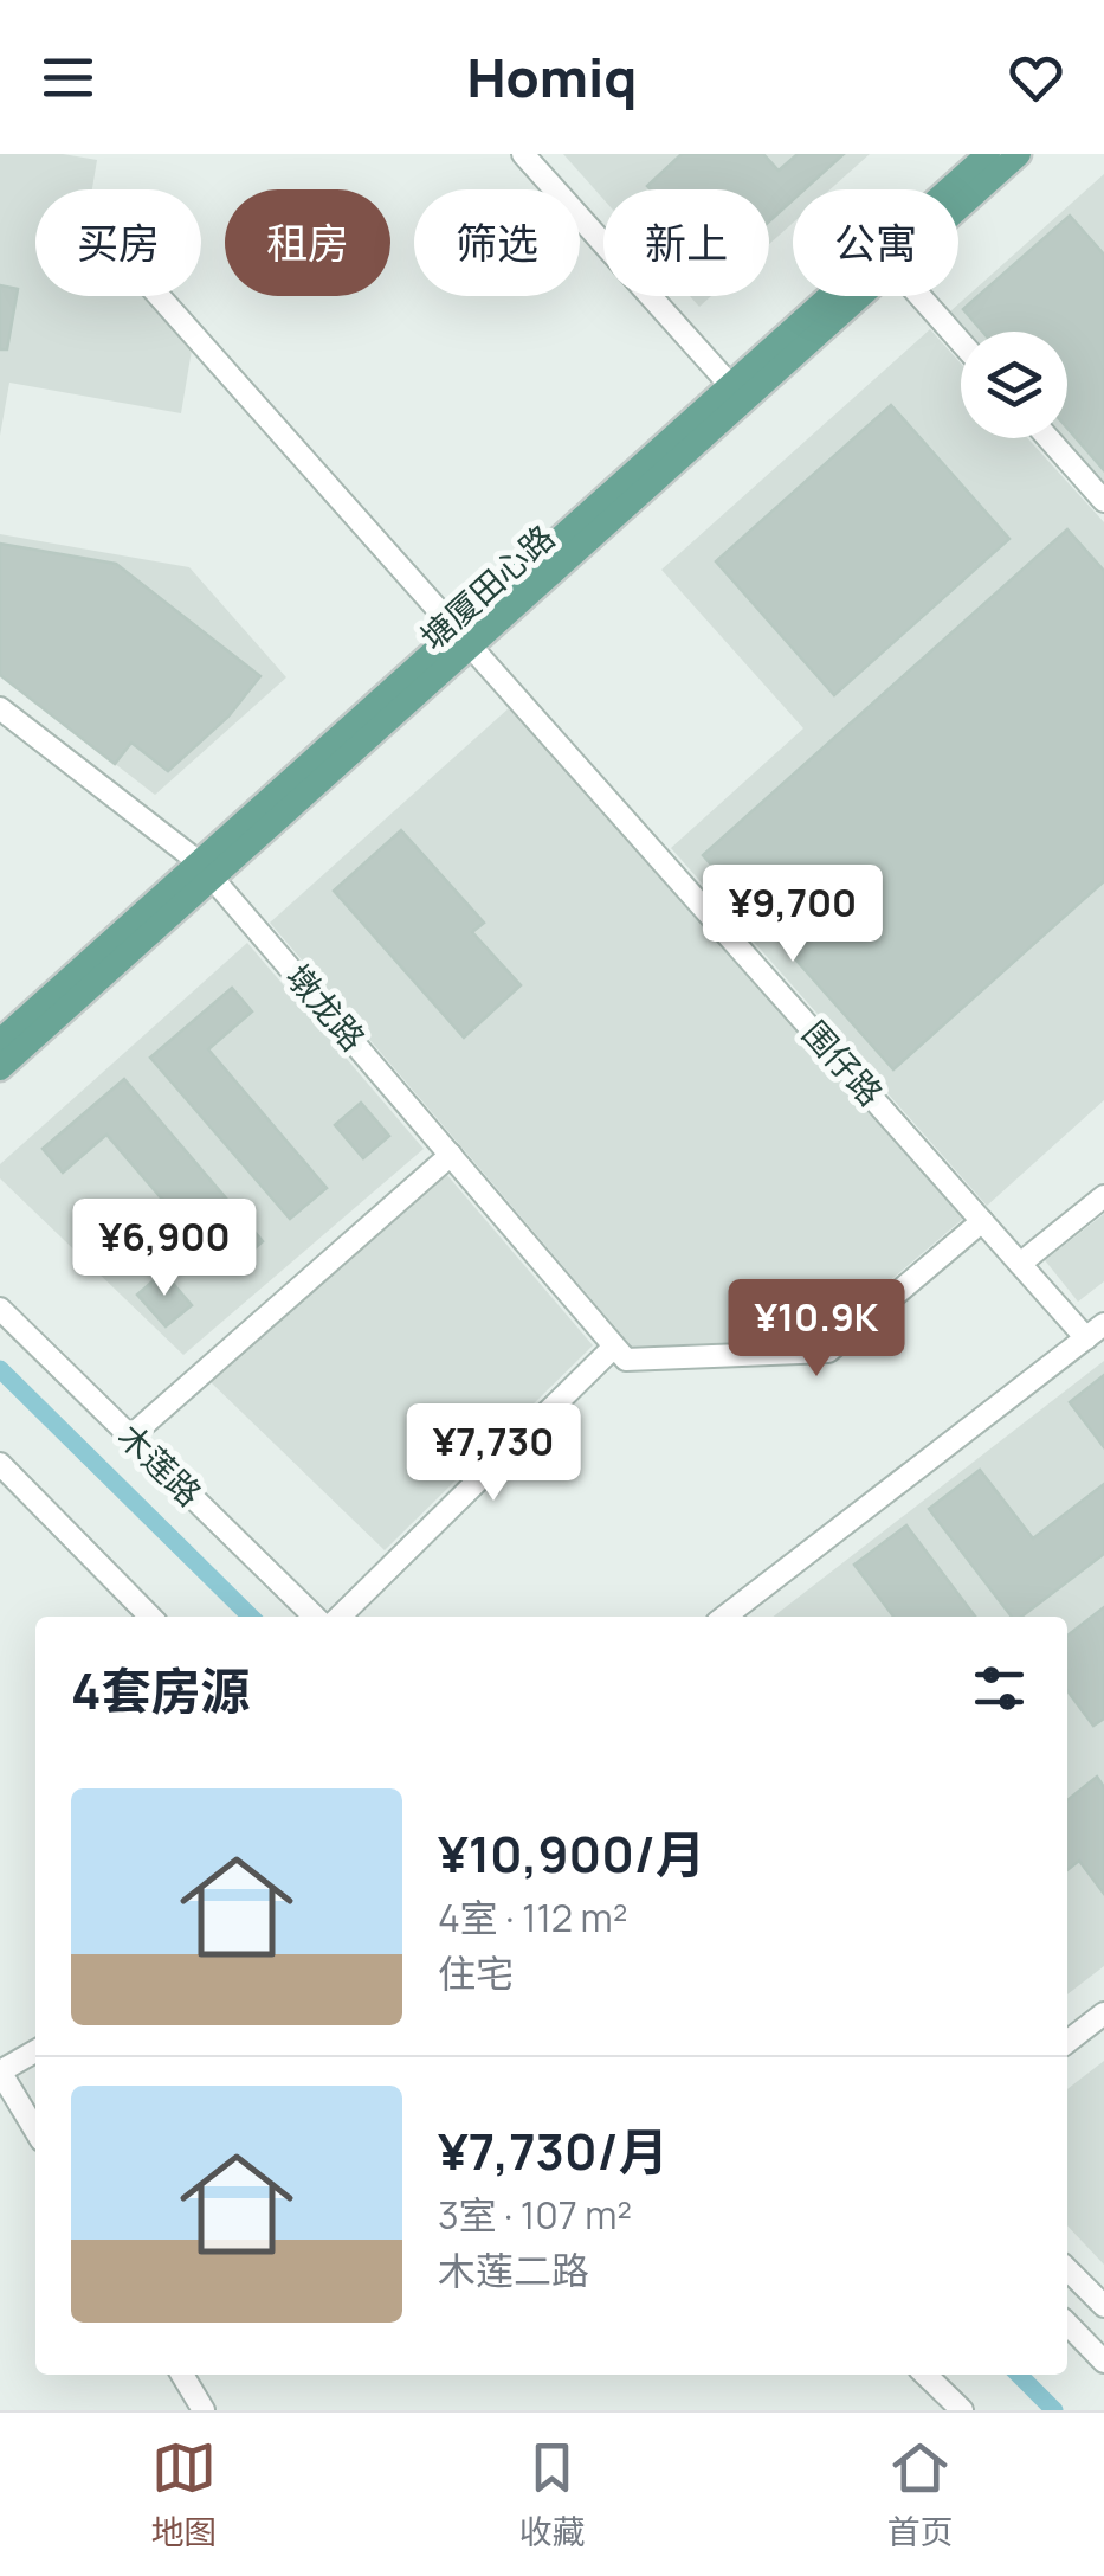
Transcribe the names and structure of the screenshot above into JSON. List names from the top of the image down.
{
  "streets": {
    "main road": ["塘厦田心路"],
    "street": ["墩龙路", "围仔路", "木莲路"]
  },
  "crossings": [
    ["塘厦田心路", "墩龙路"],
    ["塘厦田心路", "围仔路"]
  ],
  "page": {
    "header": "Homiq",
    "chip": [
      "买房",
      "租房",
      "筛选",
      "新上",
      "公寓"
    ],
    "price": [
      "¥9,700",
      "¥6,900",
      "¥10.9K",
      "¥7,730"
    ],
    "heading": "4套房源",
    "list": [
      {
        "name": "¥10,900/月",
        "note": "4室 · 112 m² · 住宅"
      },
      {
        "name": "¥7,730/月",
        "note": "3室 · 107 m² · 木莲二路"
      }
    ],
    "tabs": ["地图", "收藏", "首页"]
  }
}
